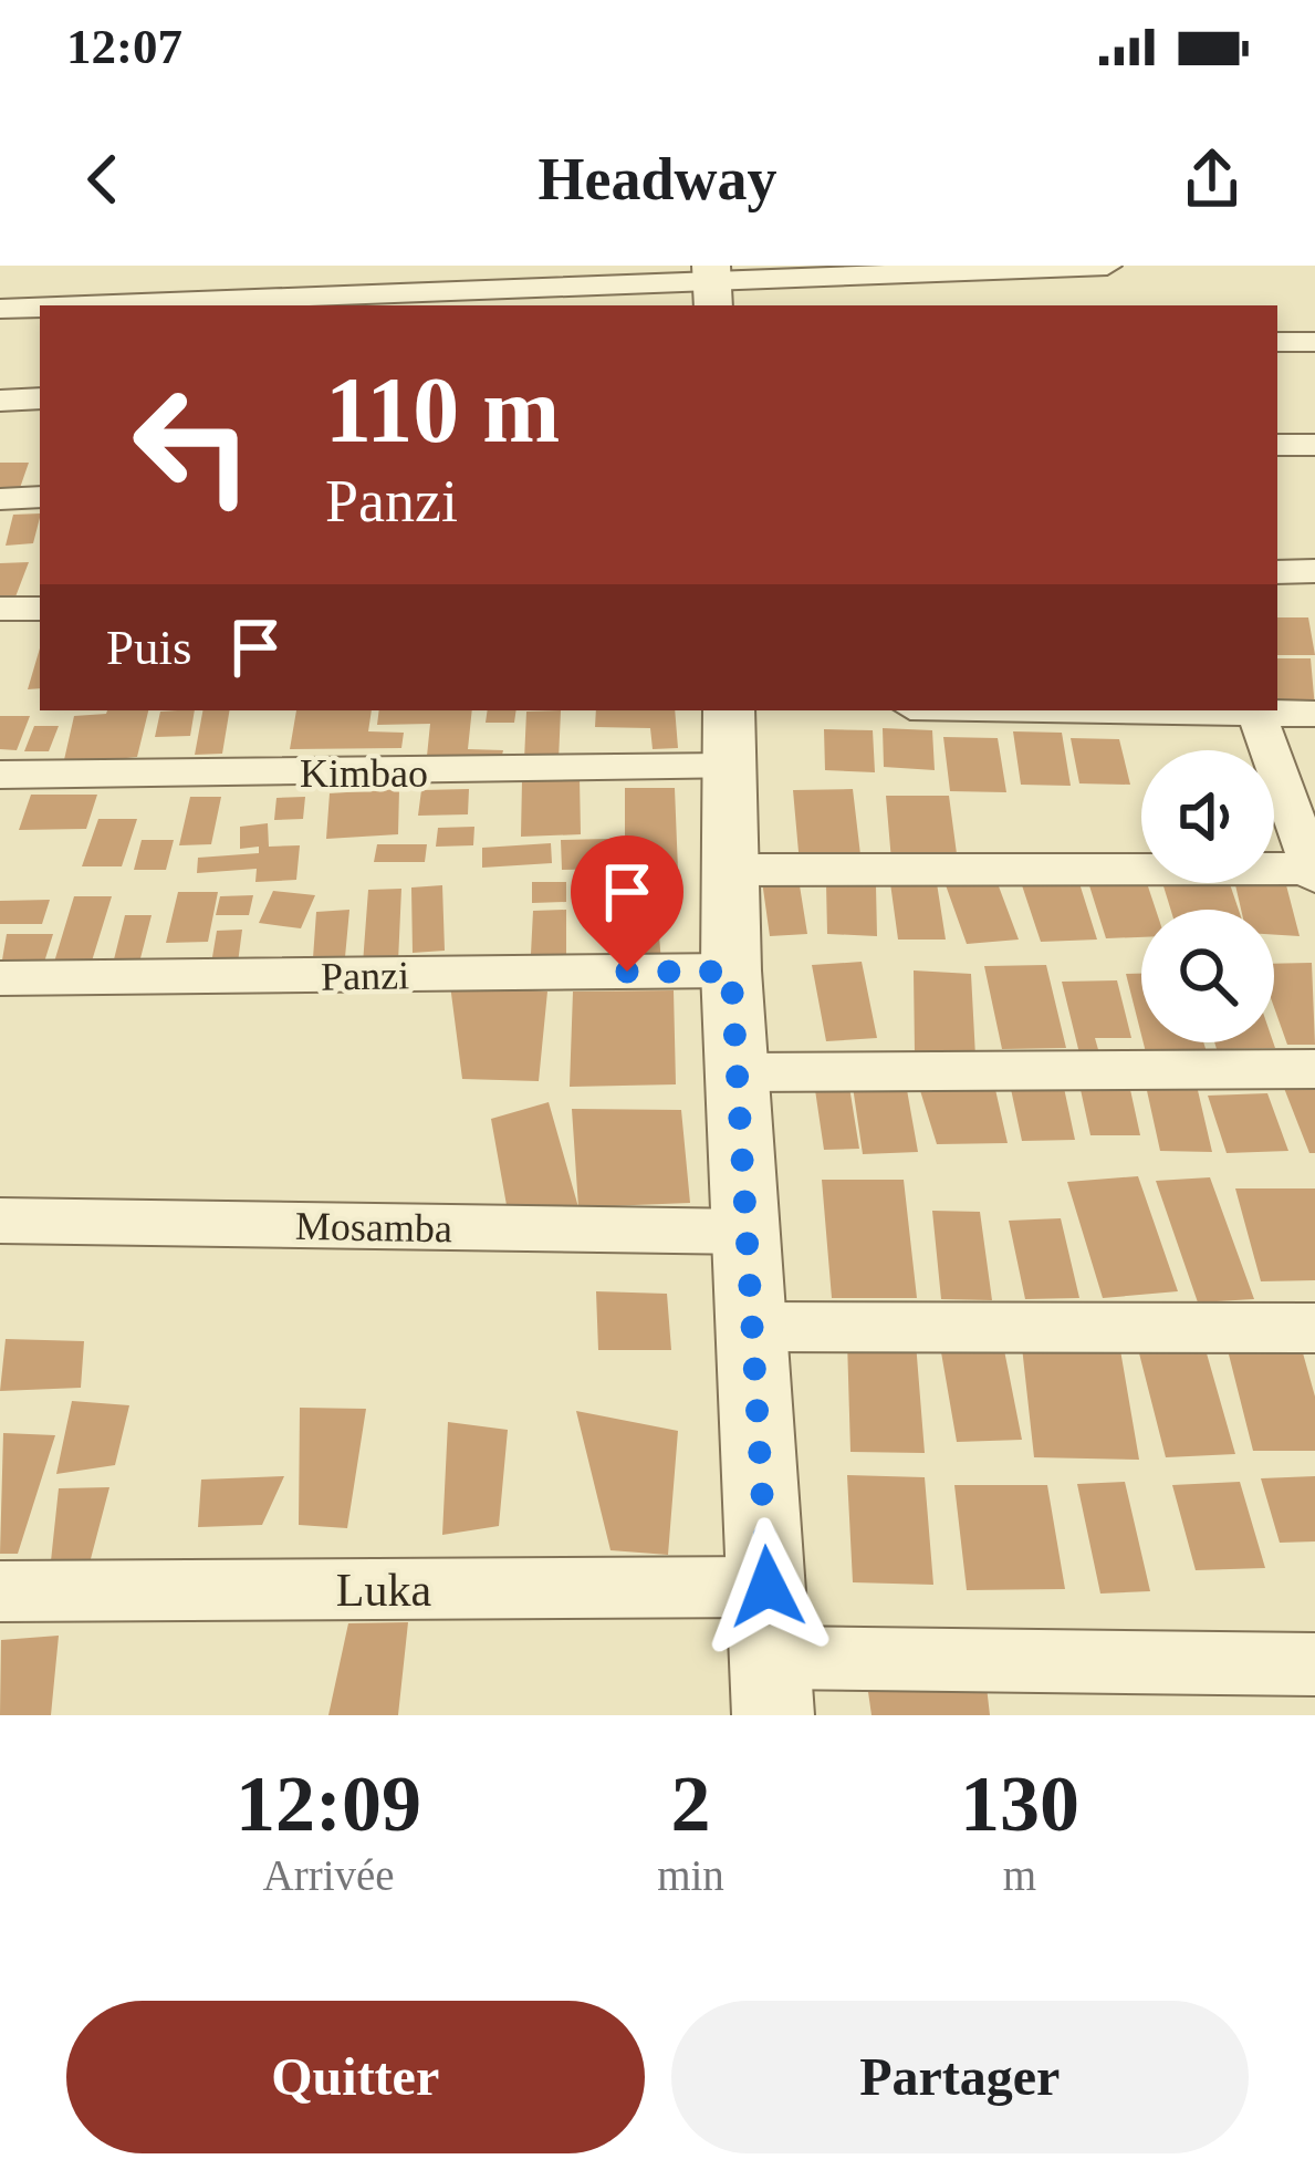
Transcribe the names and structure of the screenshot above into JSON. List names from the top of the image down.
{
  "streets": {
    "street": [
      "Kimbao",
      "Panzi",
      "Mosamba",
      "Luka"
    ]
  },
  "page": {
    "status": "12:07",
    "header": "Headway",
    "turn": ["110 m", "Panzi"],
    "then": "Puis",
    "eta": [
      "12:09",
      "Arrivée",
      "2",
      "min",
      "130",
      "m"
    ],
    "buttons": ["Quitter", "Partager"]
  }
}
